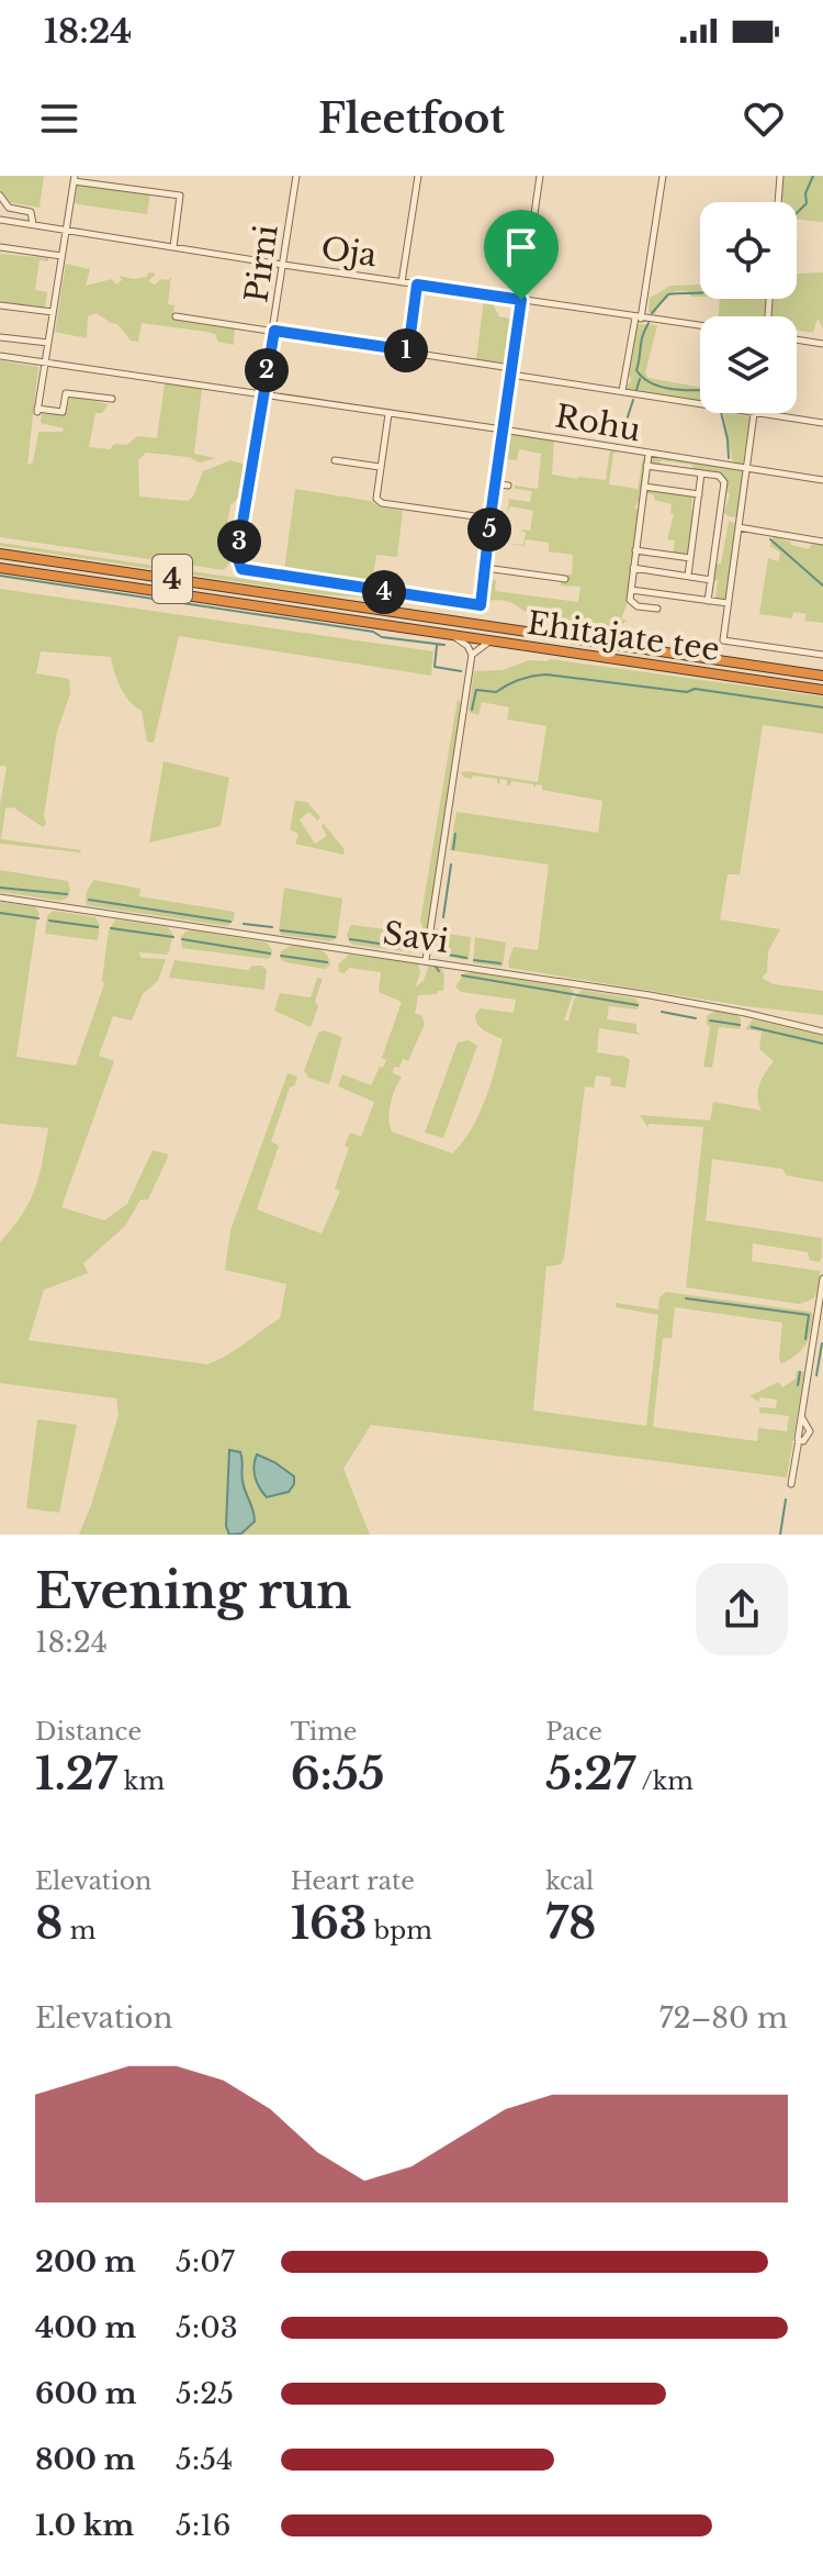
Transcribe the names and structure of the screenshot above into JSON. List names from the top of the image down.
{
  "streets": {
    "highway": ["4", "Ehitajate tee"],
    "street": [
      "Oja",
      "Pirni",
      "Rohu",
      "Savi"
    ]
  },
  "crossings": [
    ["Oja", "Pirni"],
    ["Pirni", "Rohu"]
  ],
  "page": {
    "status": "18:24",
    "header": "Fleetfoot",
    "pins": [
      "1",
      "2",
      "5",
      "3",
      "4"
    ],
    "heading": ["Evening run", "18:24"],
    "stats": [
      ["Distance", "1.27 km"],
      ["Time", "6:55"],
      ["Pace", "5:27 /km"],
      ["Elevation", "8 m"],
      ["Heart rate", "163 bpm"],
      ["kcal", "78"]
    ],
    "chart": ["Elevation", "72–80 m"],
    "list": [
      {
        "name": "200 m",
        "note": "5:07"
      },
      {
        "name": "400 m",
        "note": "5:03"
      },
      {
        "name": "600 m",
        "note": "5:25"
      },
      {
        "name": "800 m",
        "note": "5:54"
      },
      {
        "name": "1.0 km",
        "note": "5:16"
      }
    ]
  }
}
